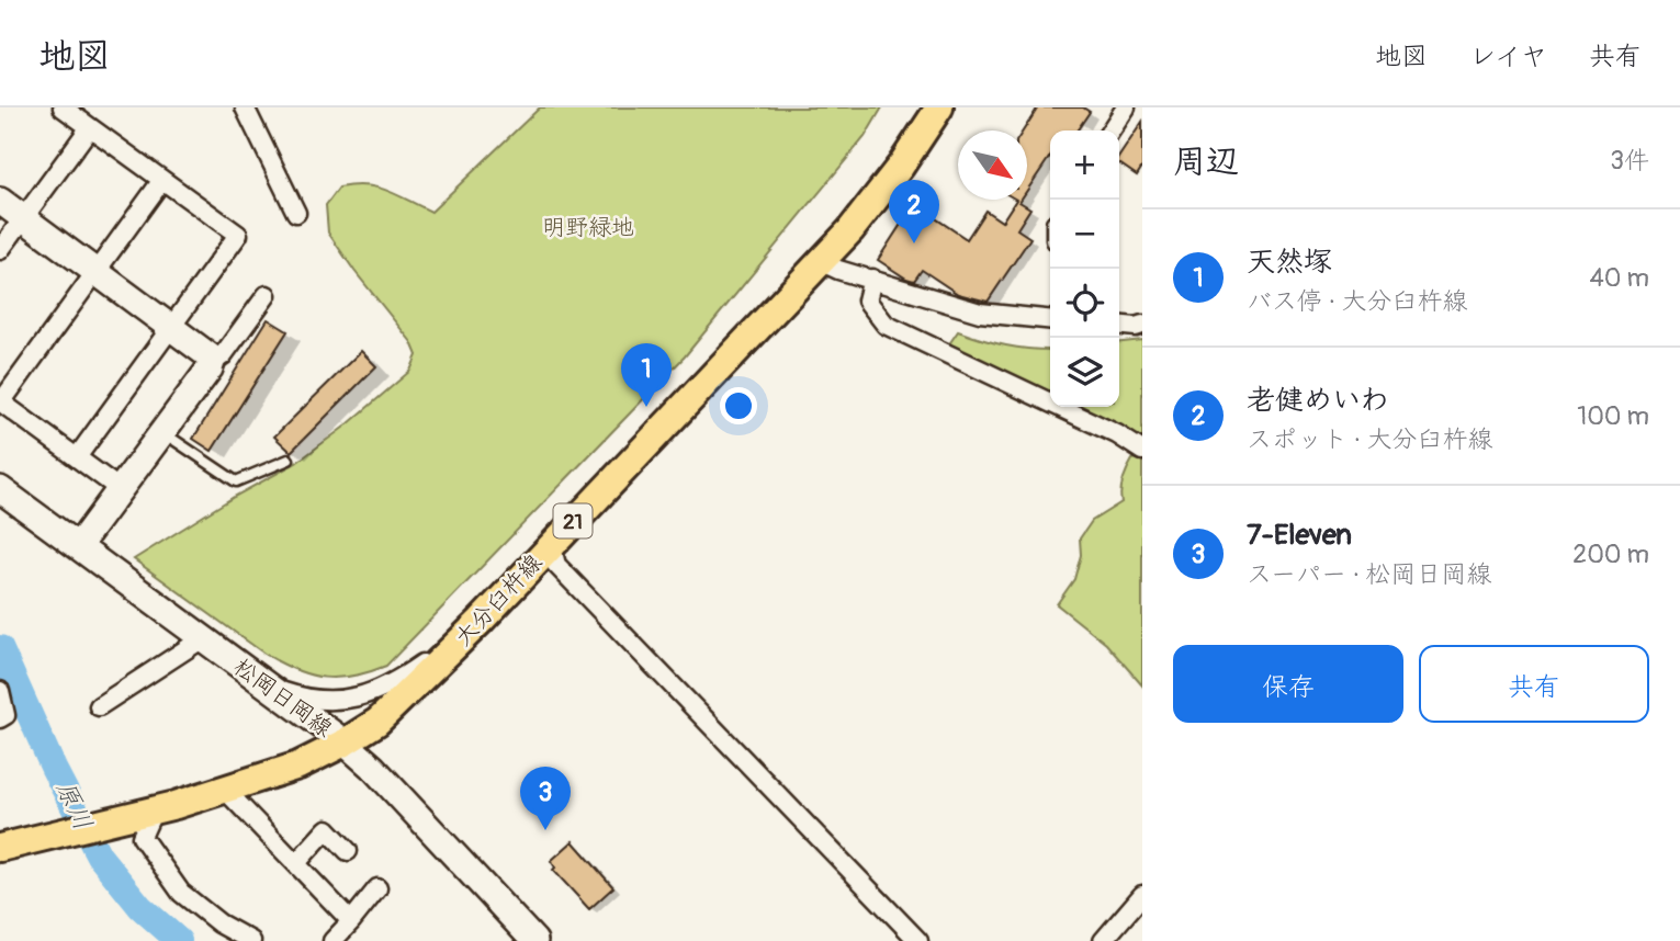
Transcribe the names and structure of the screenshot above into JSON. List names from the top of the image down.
{
  "streets": {
    "main road": ["21", "大分臼杵線", "松岡日岡線"]
  },
  "crossings": [
    ["大分臼杵線", "松岡日岡線"]
  ],
  "water": ["原川"],
  "parks": ["明野緑地"],
  "north": "bottom right",
  "page": {
    "header": "地図",
    "nav": ["地図", "レイヤ", "共有"],
    "heading": ["周辺", "3件"],
    "map_buttons": ["+", "−"],
    "pins": ["2", "1", "3"],
    "list": [
      {
        "mark": "1",
        "name": "天然塚",
        "note": "バス停 · 大分臼杵線",
        "value": "40 m"
      },
      {
        "mark": "2",
        "name": "老健めいわ",
        "note": "スポット · 大分臼杵線",
        "value": "100 m"
      },
      {
        "mark": "3",
        "name": "7-Eleven",
        "note": "スーパー · 松岡日岡線",
        "value": "200 m"
      }
    ],
    "buttons": ["保存", "共有"]
  }
}
